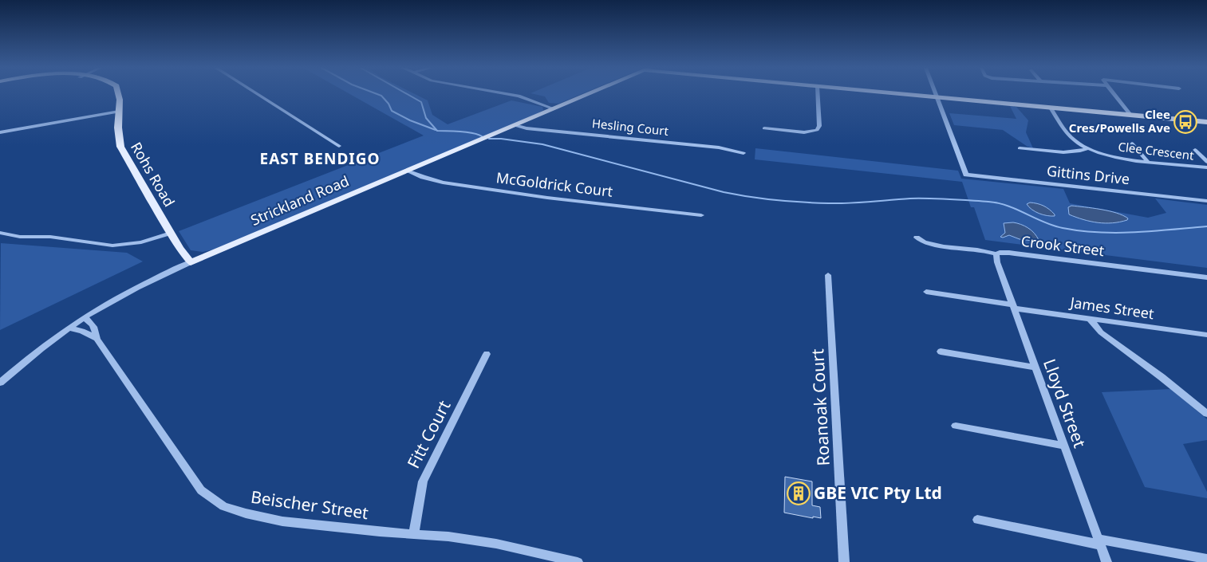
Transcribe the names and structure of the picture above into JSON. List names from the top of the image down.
{
  "streets": {
    "main road": ["Rohs Road", "Strickland Road"],
    "street": [
      "Hesling Court",
      "Clee Crescent",
      "Gittins Drive",
      "McGoldrick Court",
      "Crook Street",
      "James Street",
      "Lloyd Street",
      "Roanoak Court",
      "Fitt Court",
      "Beischer Street"
    ]
  },
  "crossings": [
    ["Hesling Court", "Strickland Road"],
    ["Rohs Road", "Strickland Road"],
    ["McGoldrick Court", "Strickland Road"],
    ["Strickland Road", "Beischer Street"],
    ["Crook Street", "Lloyd Street"],
    ["James Street", "Lloyd Street"],
    ["Fitt Court", "Beischer Street"]
  ],
  "districts": ["EAST BENDIGO"],
  "places": {
    "bus stop": ["Clee Cres/Powells Ave"],
    "building": ["GBE VIC Pty Ltd"]
  }
}
